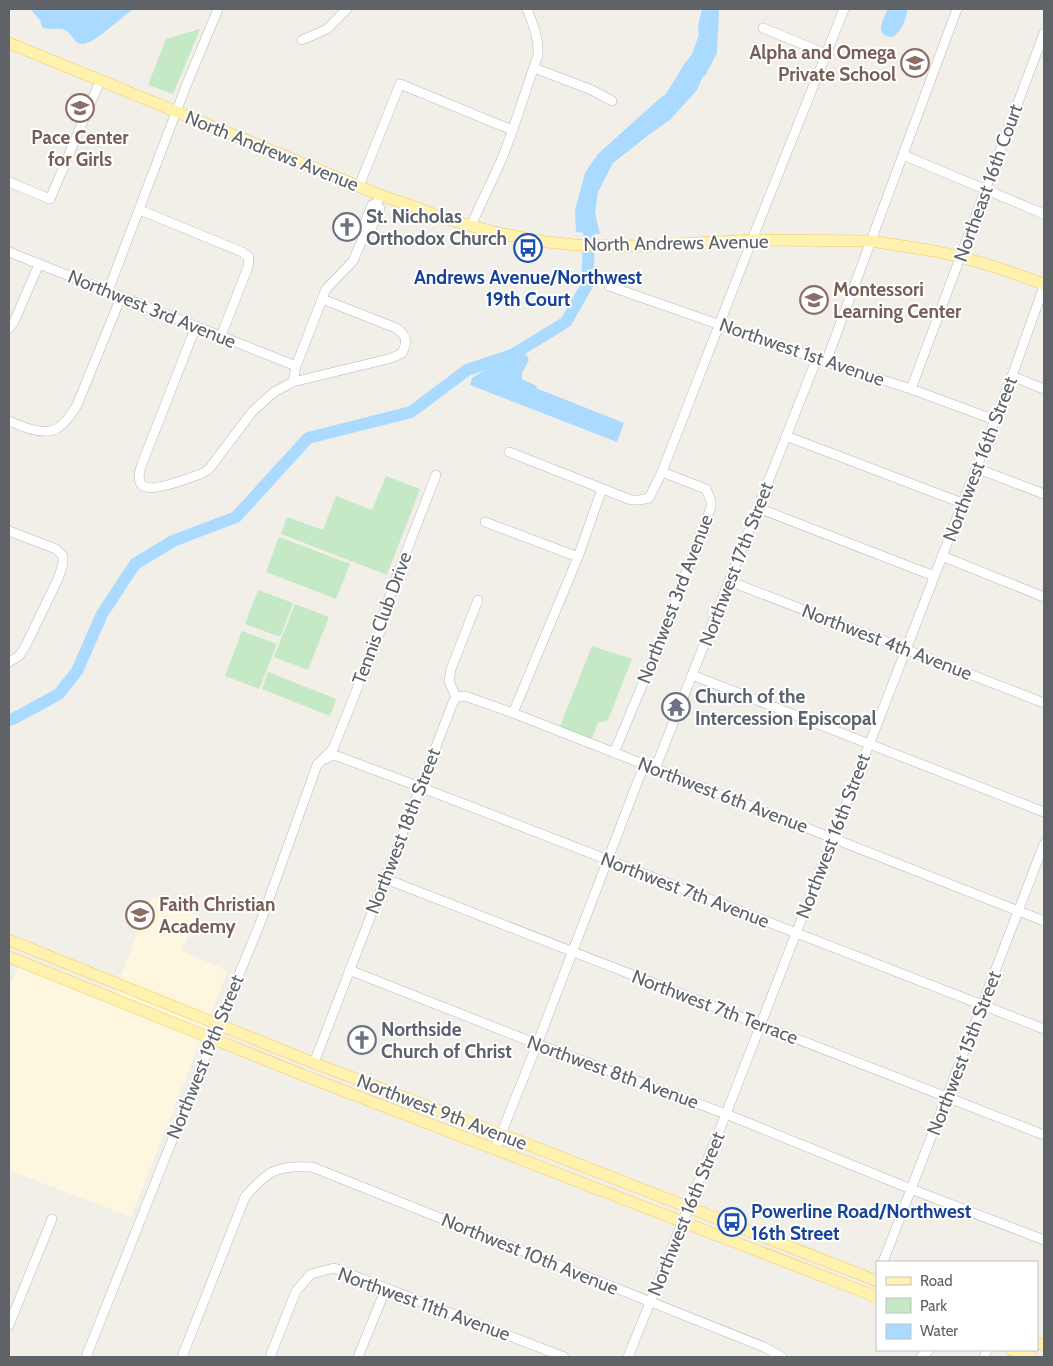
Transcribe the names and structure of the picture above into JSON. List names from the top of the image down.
{
  "streets": {
    "main road": ["North Andrews Avenue", "Northwest 9th Avenue"],
    "street": [
      "Northeast 16th Court",
      "Northwest 3rd Avenue",
      "Northwest 1st Avenue",
      "Northwest 16th Street",
      "Northwest 17th Street",
      "Tennis Club Drive",
      "Northwest 4th Avenue",
      "Northwest 6th Avenue",
      "Northwest 18th Street",
      "Northwest 7th Avenue",
      "Northwest 7th Terrace",
      "Northwest 15th Street",
      "Northwest 19th Street",
      "Northwest 8th Avenue",
      "Northwest 10th Avenue",
      "Northwest 11th Avenue"
    ]
  },
  "crossings": [
    ["North Andrews Avenue", "Northeast 16th Court"],
    ["North Andrews Avenue", "Northwest 16th Street"],
    ["North Andrews Avenue", "Northwest 17th Street"],
    ["Northeast 16th Court", "Northwest 1st Avenue"],
    ["Northwest 3rd Avenue", "Northwest 6th Avenue"],
    ["Northwest 1st Avenue", "Northwest 16th Street"],
    ["Northwest 1st Avenue", "Northwest 17th Street"],
    ["Northwest 16th Street", "Northwest 4th Avenue"],
    ["Northwest 16th Street", "Northwest 6th Avenue"],
    ["Northwest 16th Street", "Northwest 7th Avenue"],
    ["Northwest 16th Street", "Northwest 7th Terrace"],
    ["Northwest 16th Street", "Northwest 8th Avenue"],
    ["Northwest 16th Street", "Northwest 9th Avenue"],
    ["Northwest 16th Street", "Northwest 10th Avenue"],
    ["Northwest 17th Street", "Northwest 4th Avenue"],
    ["Northwest 17th Street", "Northwest 6th Avenue"],
    ["Tennis Club Drive", "Northwest 7th Avenue"],
    ["Tennis Club Drive", "Northwest 19th Street"],
    ["Northwest 6th Avenue", "Northwest 18th Street"],
    ["Northwest 6th Avenue", "Northwest 15th Street"],
    ["Northwest 18th Street", "Northwest 7th Avenue"],
    ["Northwest 18th Street", "Northwest 7th Terrace"],
    ["Northwest 18th Street", "Northwest 8th Avenue"],
    ["Northwest 18th Street", "Northwest 9th Avenue"],
    ["Northwest 7th Avenue", "Northwest 15th Street"],
    ["Northwest 7th Avenue", "Northwest 19th Street"],
    ["Northwest 7th Terrace", "Northwest 15th Street"],
    ["Northwest 15th Street", "Northwest 8th Avenue"],
    ["Northwest 19th Street", "Northwest 9th Avenue"]
  ],
  "places": {
    "school or university": [
      "Alpha and Omega Private School",
      "Pace Center for Girls",
      "Montessori Learning Center",
      "Faith Christian Academy"
    ],
    "church": ["St. Nicholas Orthodox Church", "Northside Church of Christ"],
    "bus stop": ["Andrews Avenue/Northwest 19th Court", "Powerline Road/Northwest 16th Street"],
    "temple": ["Church of the Intercession Episcopal"]
  },
  "legend": ["Road", "Park", "Water"]
}
